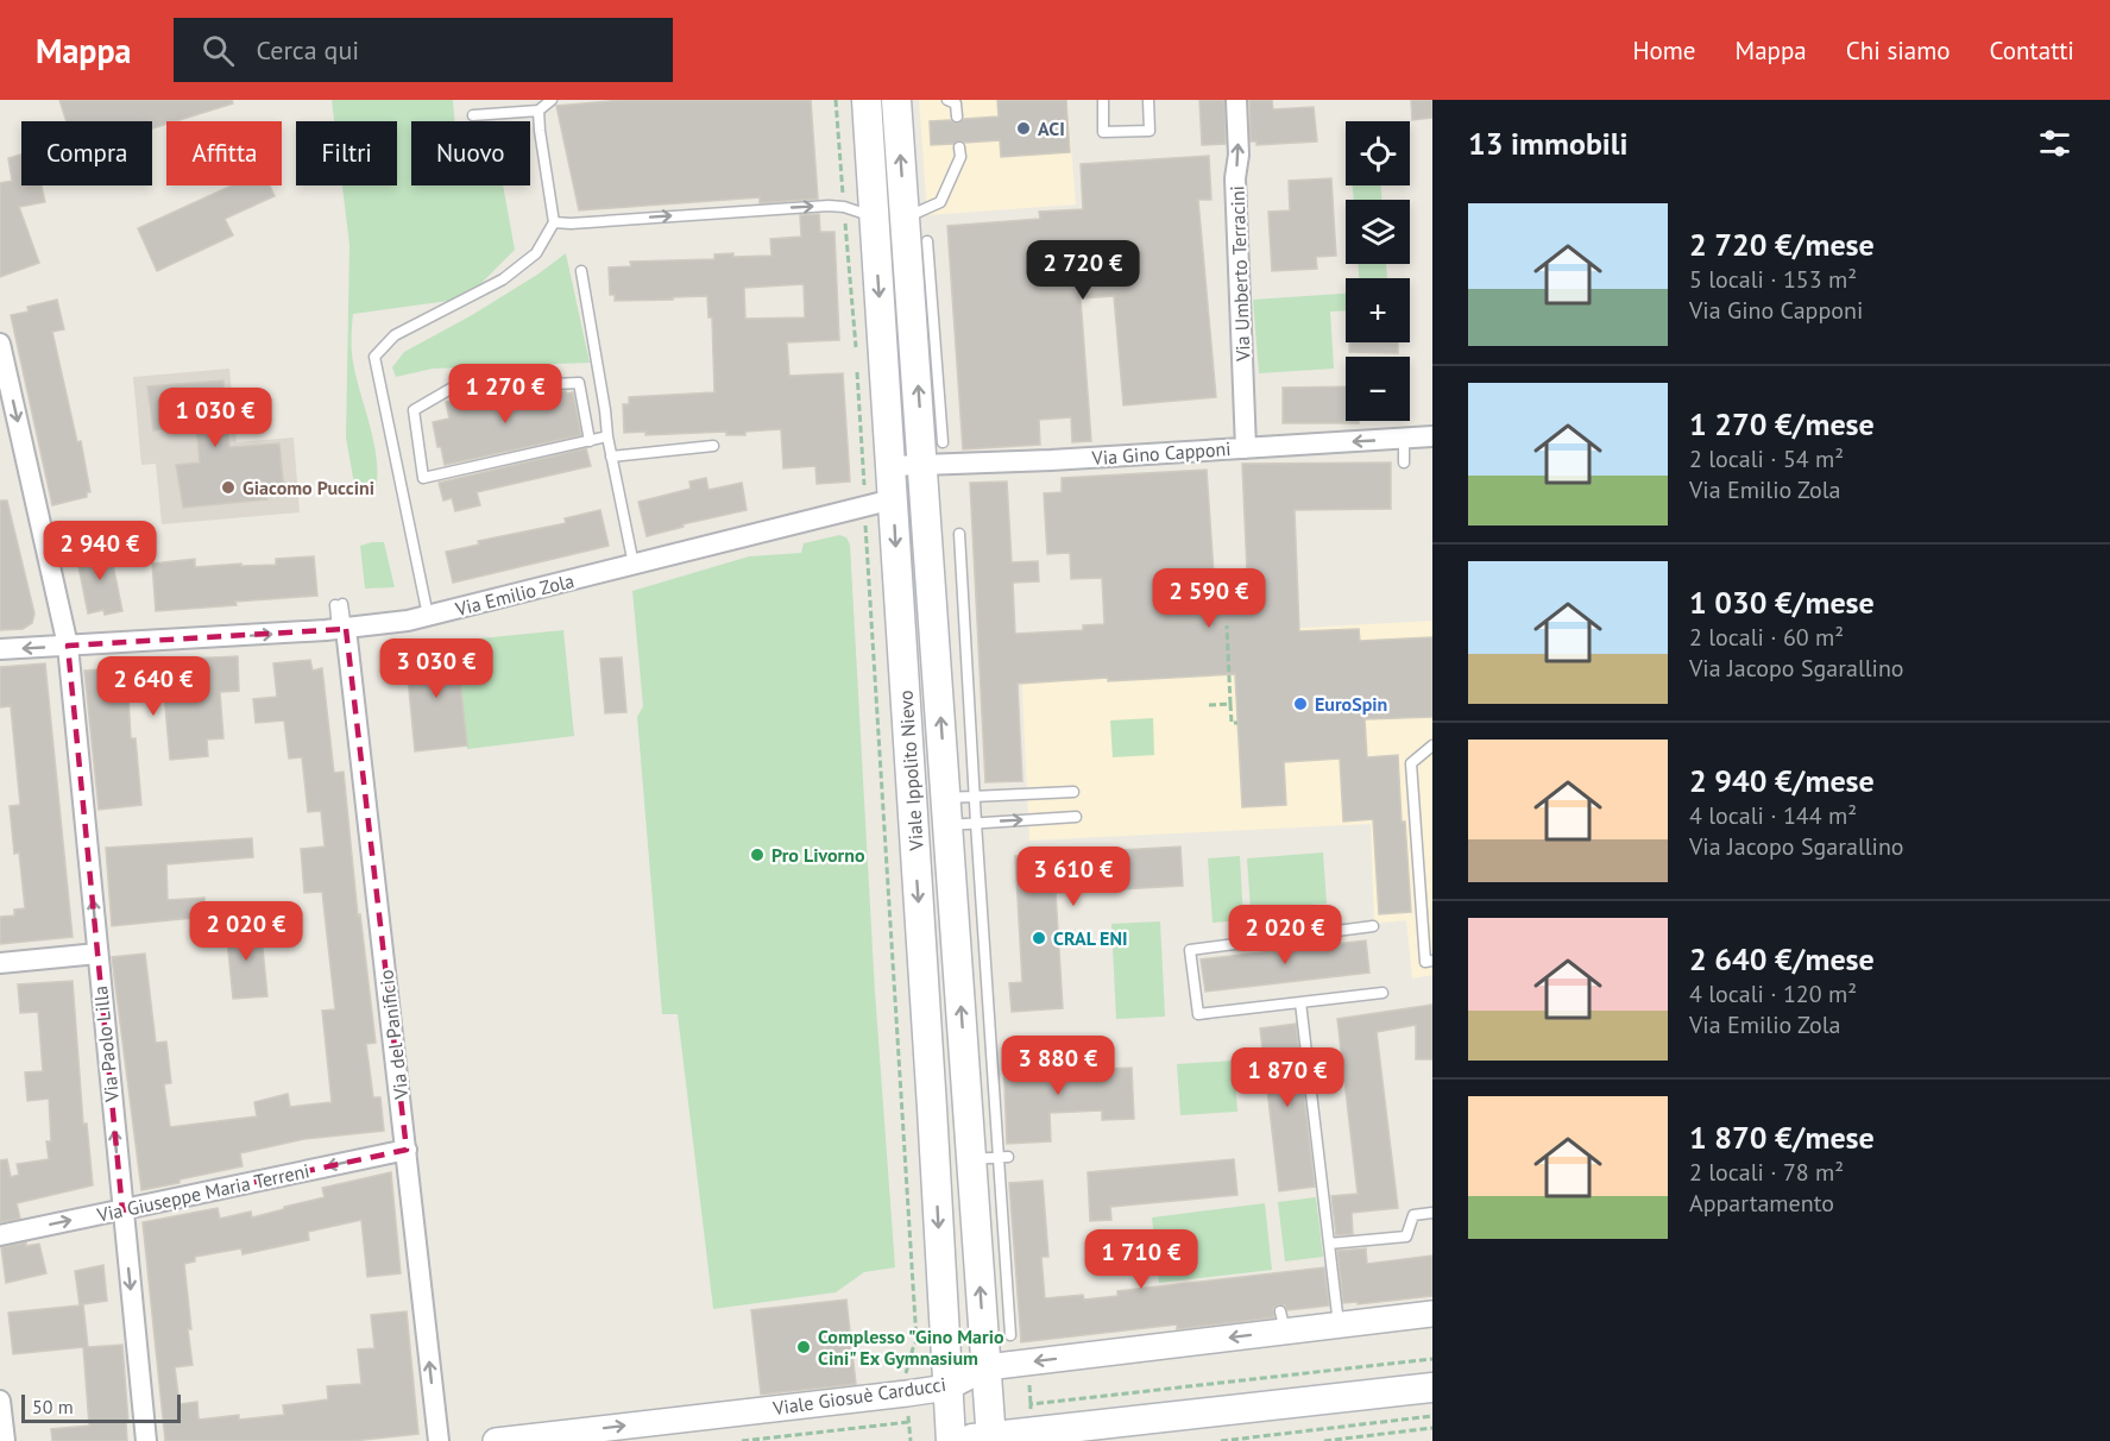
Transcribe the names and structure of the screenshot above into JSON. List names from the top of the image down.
{
  "streets": {
    "main road": ["Viale Ippolito Nievo"],
    "street": [
      "Via Umberto Terracini",
      "Via Gino Capponi",
      "Via Emilio Zola",
      "Via del Panificio",
      "Via Paolo Lilla",
      "Via Giuseppe Maria Terreni",
      "Viale Giosuè Carducci"
    ]
  },
  "crossings": [
    ["Via Umberto Terracini", "Via Gino Capponi"],
    ["Via Gino Capponi", "Via Emilio Zola"],
    ["Via Gino Capponi", "Viale Ippolito Nievo"],
    ["Via Emilio Zola", "Viale Ippolito Nievo"],
    ["Via Emilio Zola", "Via del Panificio"],
    ["Via Emilio Zola", "Via Paolo Lilla"],
    ["Viale Ippolito Nievo", "Viale Giosuè Carducci"],
    ["Via del Panificio", "Via Giuseppe Maria Terreni"],
    ["Via Paolo Lilla", "Via Giuseppe Maria Terreni"]
  ],
  "one_way": ["Via Umberto Terracini", "Via del Panificio"],
  "places": [
    "ACI",
    "Giacomo Puccini",
    "EuroSpin",
    "Pro Livorno",
    "CRAL ENI",
    "Complesso \"Gino Mario Cini\" Ex Gymnasium"
  ],
  "scale_bar": "50 m",
  "page": {
    "header": "Mappa",
    "search": "Cerca qui",
    "nav": [
      "Home",
      "Mappa",
      "Chi siamo",
      "Contatti"
    ],
    "heading": "13 immobili",
    "map_buttons": ["+", "−"],
    "chip": [
      "Compra",
      "Affitta",
      "Filtri",
      "Nuovo"
    ],
    "list": [
      {
        "name": "2 720 €/mese",
        "note": "5 locali · 153 m² · Via Gino Capponi"
      },
      {
        "name": "1 270 €/mese",
        "note": "2 locali · 54 m² · Via Emilio Zola"
      },
      {
        "name": "1 030 €/mese",
        "note": "2 locali · 60 m² · Via Jacopo Sgarallino"
      },
      {
        "name": "2 940 €/mese",
        "note": "4 locali · 144 m² · Via Jacopo Sgarallino"
      },
      {
        "name": "2 640 €/mese",
        "note": "4 locali · 120 m² · Via Emilio Zola"
      },
      {
        "name": "1 870 €/mese",
        "note": "2 locali · 78 m² · Appartamento"
      }
    ],
    "price": [
      "2 720 €",
      "1 270 €",
      "1 030 €",
      "2 940 €",
      "2 590 €",
      "3 030 €",
      "2 640 €",
      "3 610 €",
      "2 020 €",
      "2 020 €",
      "3 880 €",
      "1 870 €",
      "1 710 €"
    ],
    "scale": "50 m"
  }
}
